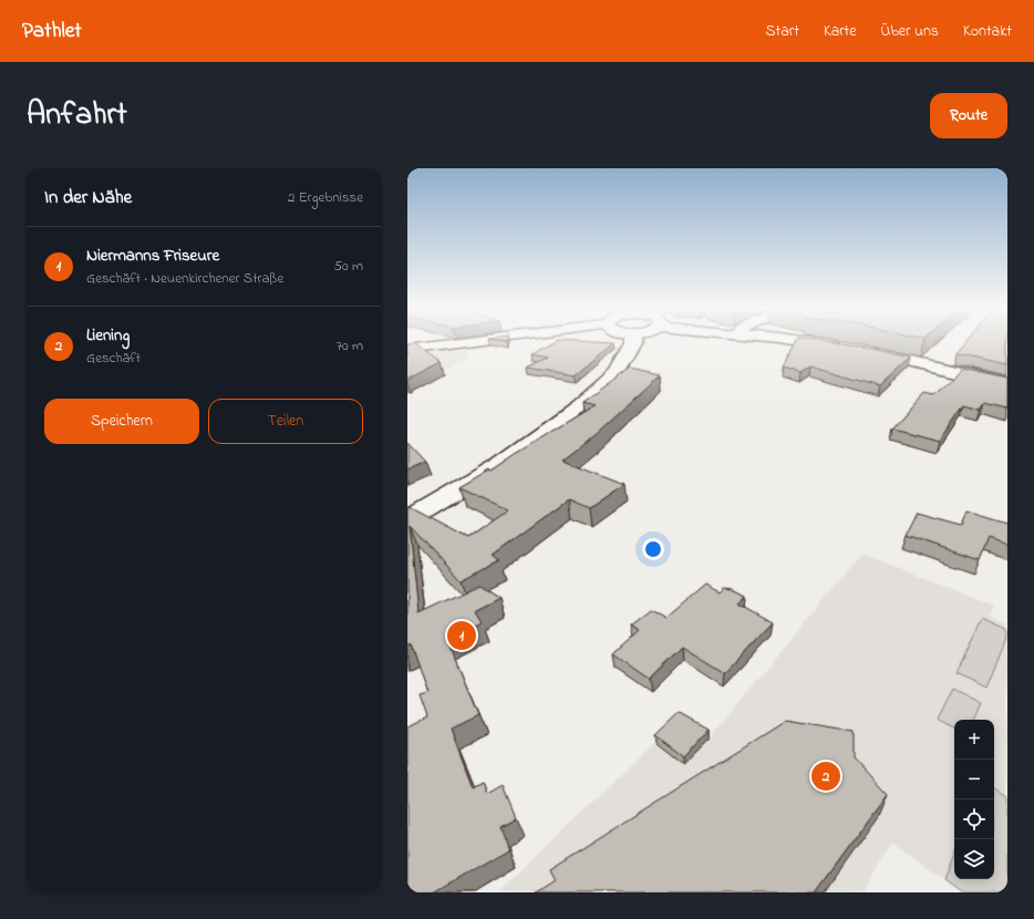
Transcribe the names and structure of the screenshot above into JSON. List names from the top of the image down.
{
  "page": {
    "header": "Pathlet",
    "nav": [
      "Start",
      "Karte",
      "Über uns",
      "Kontakt"
    ],
    "title": "Anfahrt",
    "buttons": [
      "Route",
      ["Speichern", "Teilen"]
    ],
    "heading": ["In der Nähe", "2 Ergebnisse"],
    "list": [
      {
        "mark": "1",
        "name": "Niermanns Friseure",
        "note": "Geschäft · Neuenkirchener Straße",
        "value": "50 m"
      },
      {
        "mark": "2",
        "name": "Liening",
        "note": "Geschäft",
        "value": "70 m"
      }
    ],
    "pins": ["1", "2"],
    "map_buttons": ["+", "−"]
  }
}
